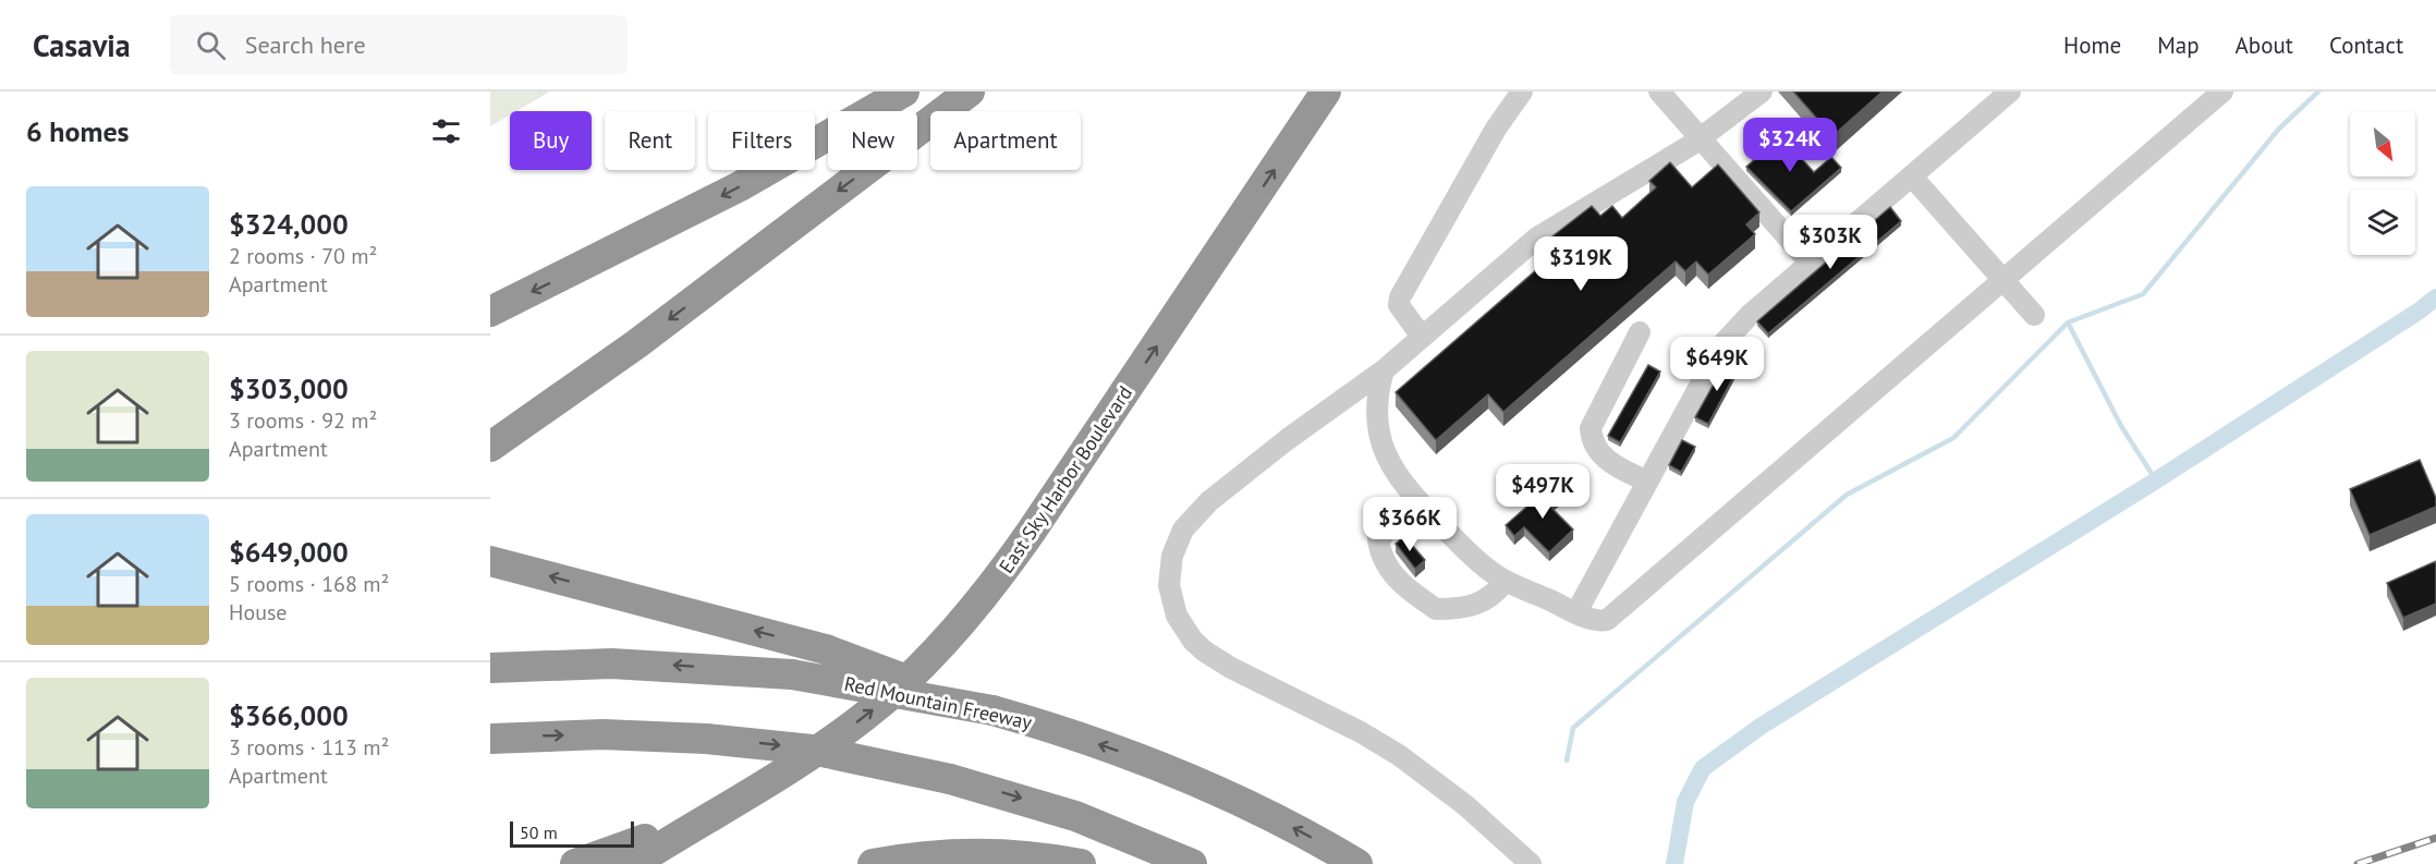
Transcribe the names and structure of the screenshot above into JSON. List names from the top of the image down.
{
  "streets": {
    "highway": ["East Sky Harbor Boulevard", "Red Mountain Freeway"]
  },
  "one_way": ["East Sky Harbor Boulevard"],
  "scale_bar": "50 m",
  "north": "bottom right",
  "page": {
    "header": "Casavia",
    "search": "Search here",
    "nav": [
      "Home",
      "Map",
      "About",
      "Contact"
    ],
    "heading": "6 homes",
    "chip": [
      "Buy",
      "Rent",
      "Filters",
      "New",
      "Apartment"
    ],
    "price": [
      "$324K",
      "$303K",
      "$319K",
      "$649K",
      "$497K",
      "$366K"
    ],
    "list": [
      {
        "name": "$324,000",
        "note": "2 rooms · 70 m² · Apartment"
      },
      {
        "name": "$303,000",
        "note": "3 rooms · 92 m² · Apartment"
      },
      {
        "name": "$649,000",
        "note": "5 rooms · 168 m² · House"
      },
      {
        "name": "$366,000",
        "note": "3 rooms · 113 m² · Apartment"
      }
    ],
    "scale": "50 m"
  }
}
